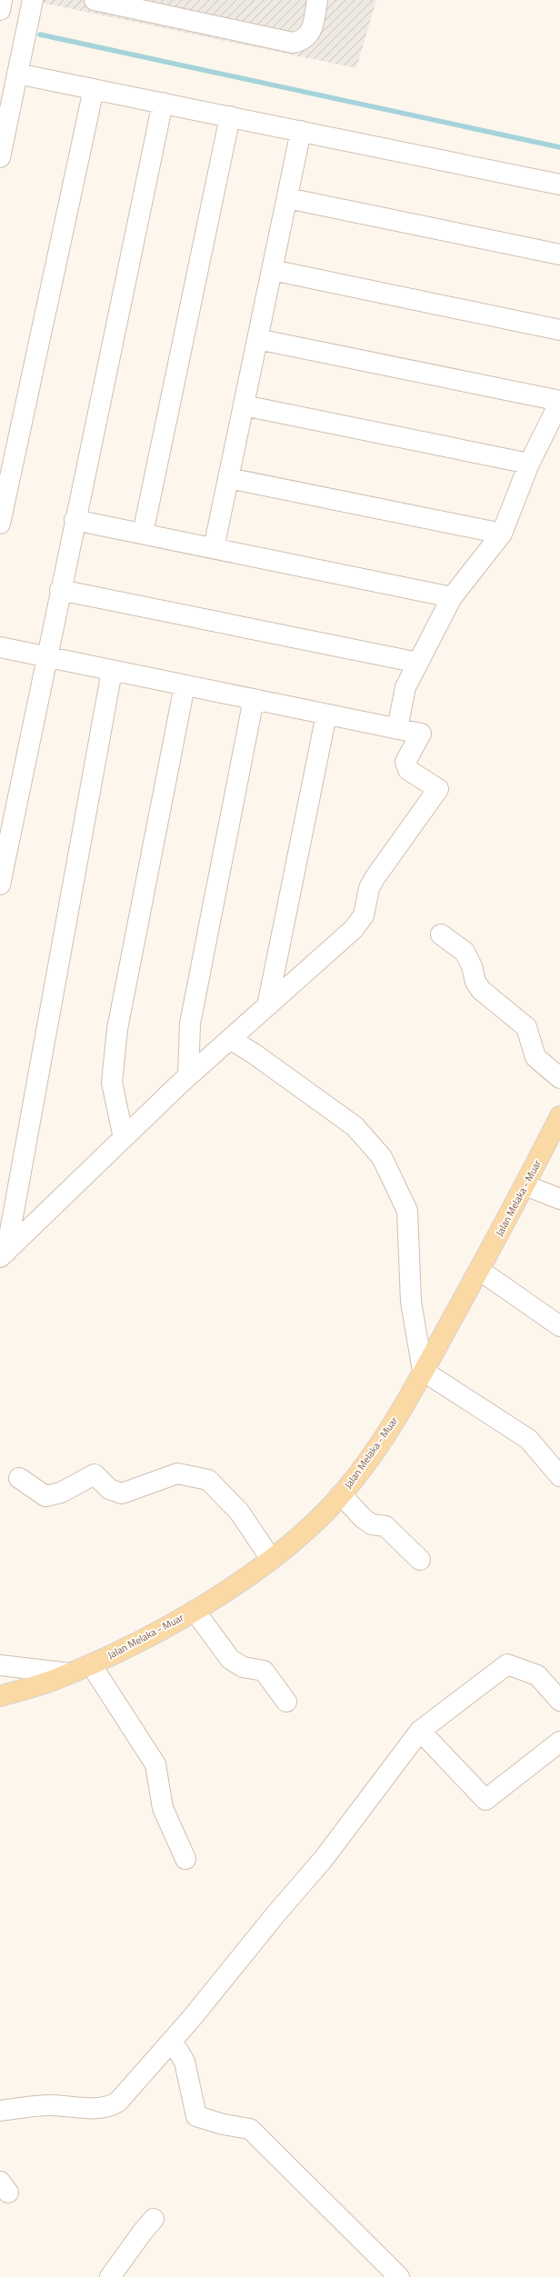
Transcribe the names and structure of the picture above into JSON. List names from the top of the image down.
{
  "streets": {
    "main road": ["Jalan Melaka - Muar"]
  }
}
